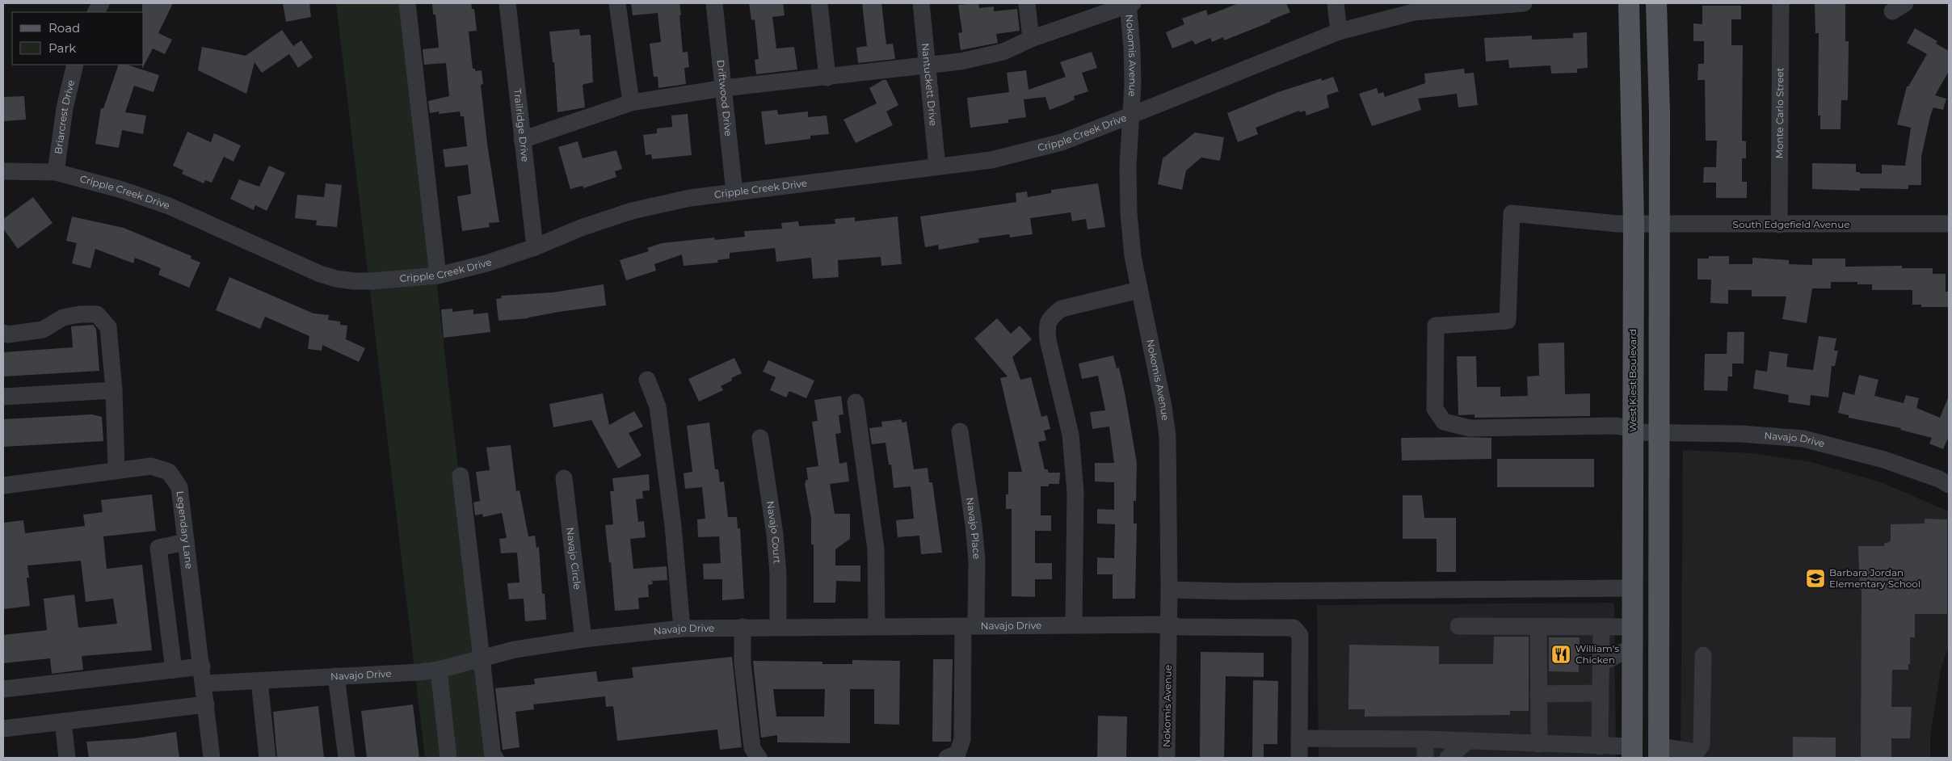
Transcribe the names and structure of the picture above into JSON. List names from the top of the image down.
{
  "streets": {
    "main road": ["West Kiest Boulevard"],
    "street": [
      "Nokomis Avenue",
      "Nantuckett Drive",
      "Driftwood Drive",
      "Monte Carlo Street",
      "Briarcrest Drive",
      "Trailridge Drive",
      "Cripple Creek Drive",
      "South Edgefield Avenue",
      "Navajo Drive",
      "Navajo Place",
      "Legendary Lane",
      "Navajo Court",
      "Navajo Circle"
    ]
  },
  "crossings": [
    ["Nokomis Avenue", "Cripple Creek Drive"],
    ["Nokomis Avenue", "Navajo Drive"],
    ["Nantuckett Drive", "Cripple Creek Drive"],
    ["Driftwood Drive", "Cripple Creek Drive"],
    ["Monte Carlo Street", "South Edgefield Avenue"],
    ["Briarcrest Drive", "Cripple Creek Drive"],
    ["Trailridge Drive", "Cripple Creek Drive"],
    ["South Edgefield Avenue", "West Kiest Boulevard"],
    ["South Edgefield Avenue", "Navajo Drive"],
    ["West Kiest Boulevard", "Navajo Drive"],
    ["Navajo Drive", "Navajo Place"],
    ["Navajo Drive", "Legendary Lane"],
    ["Navajo Drive", "Navajo Court"],
    ["Navajo Drive", "Navajo Circle"]
  ],
  "places": {
    "school or university": ["Barbara Jordan Elementary School"],
    "restaurant": ["William's Chicken"]
  },
  "legend": ["Road", "Park"]
}
